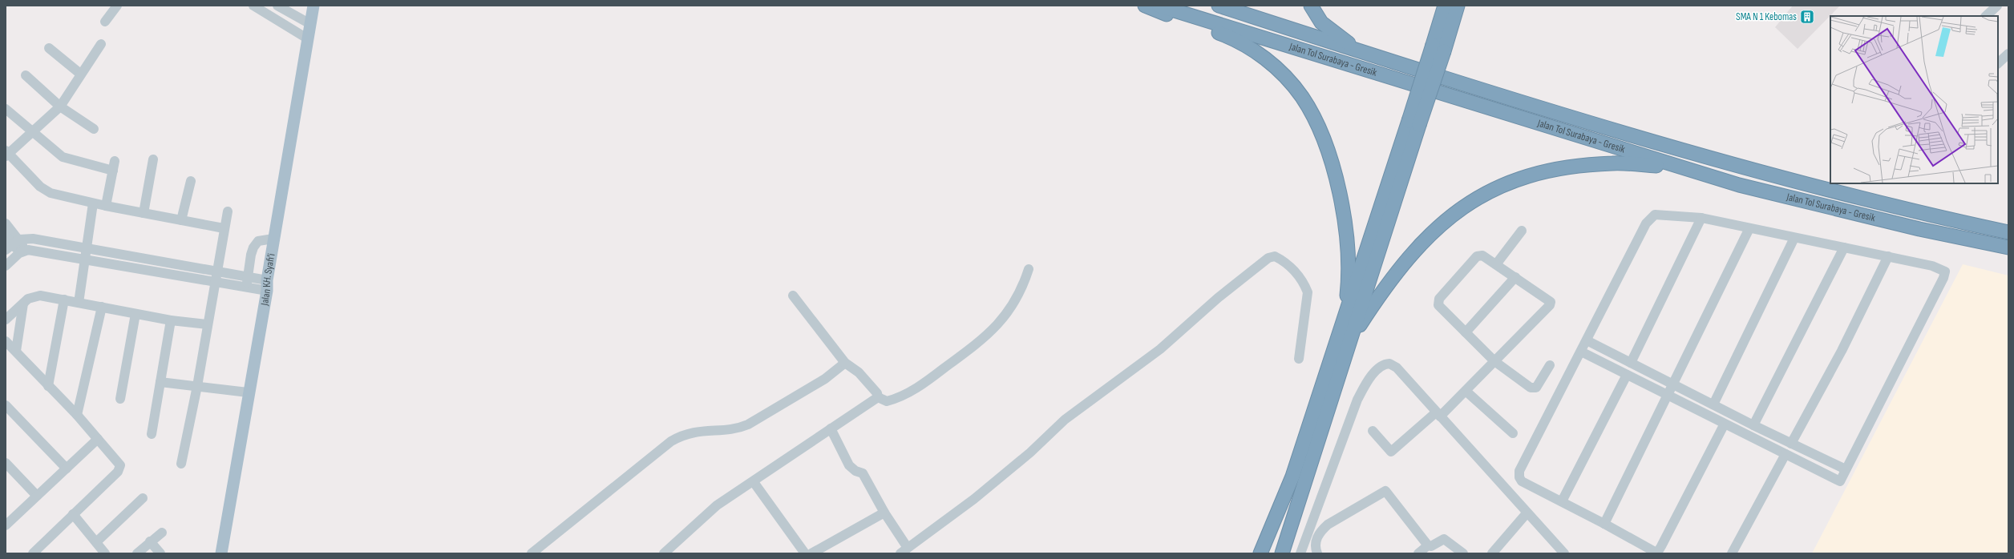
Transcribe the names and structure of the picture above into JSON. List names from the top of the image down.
{
  "streets": {
    "highway": ["Jalan Tol Surabaya - Gresik"],
    "main road": ["Jalan KH. Syafi'i"]
  },
  "places": {
    "building": ["SMA N 1 Kebomas"]
  }
}
